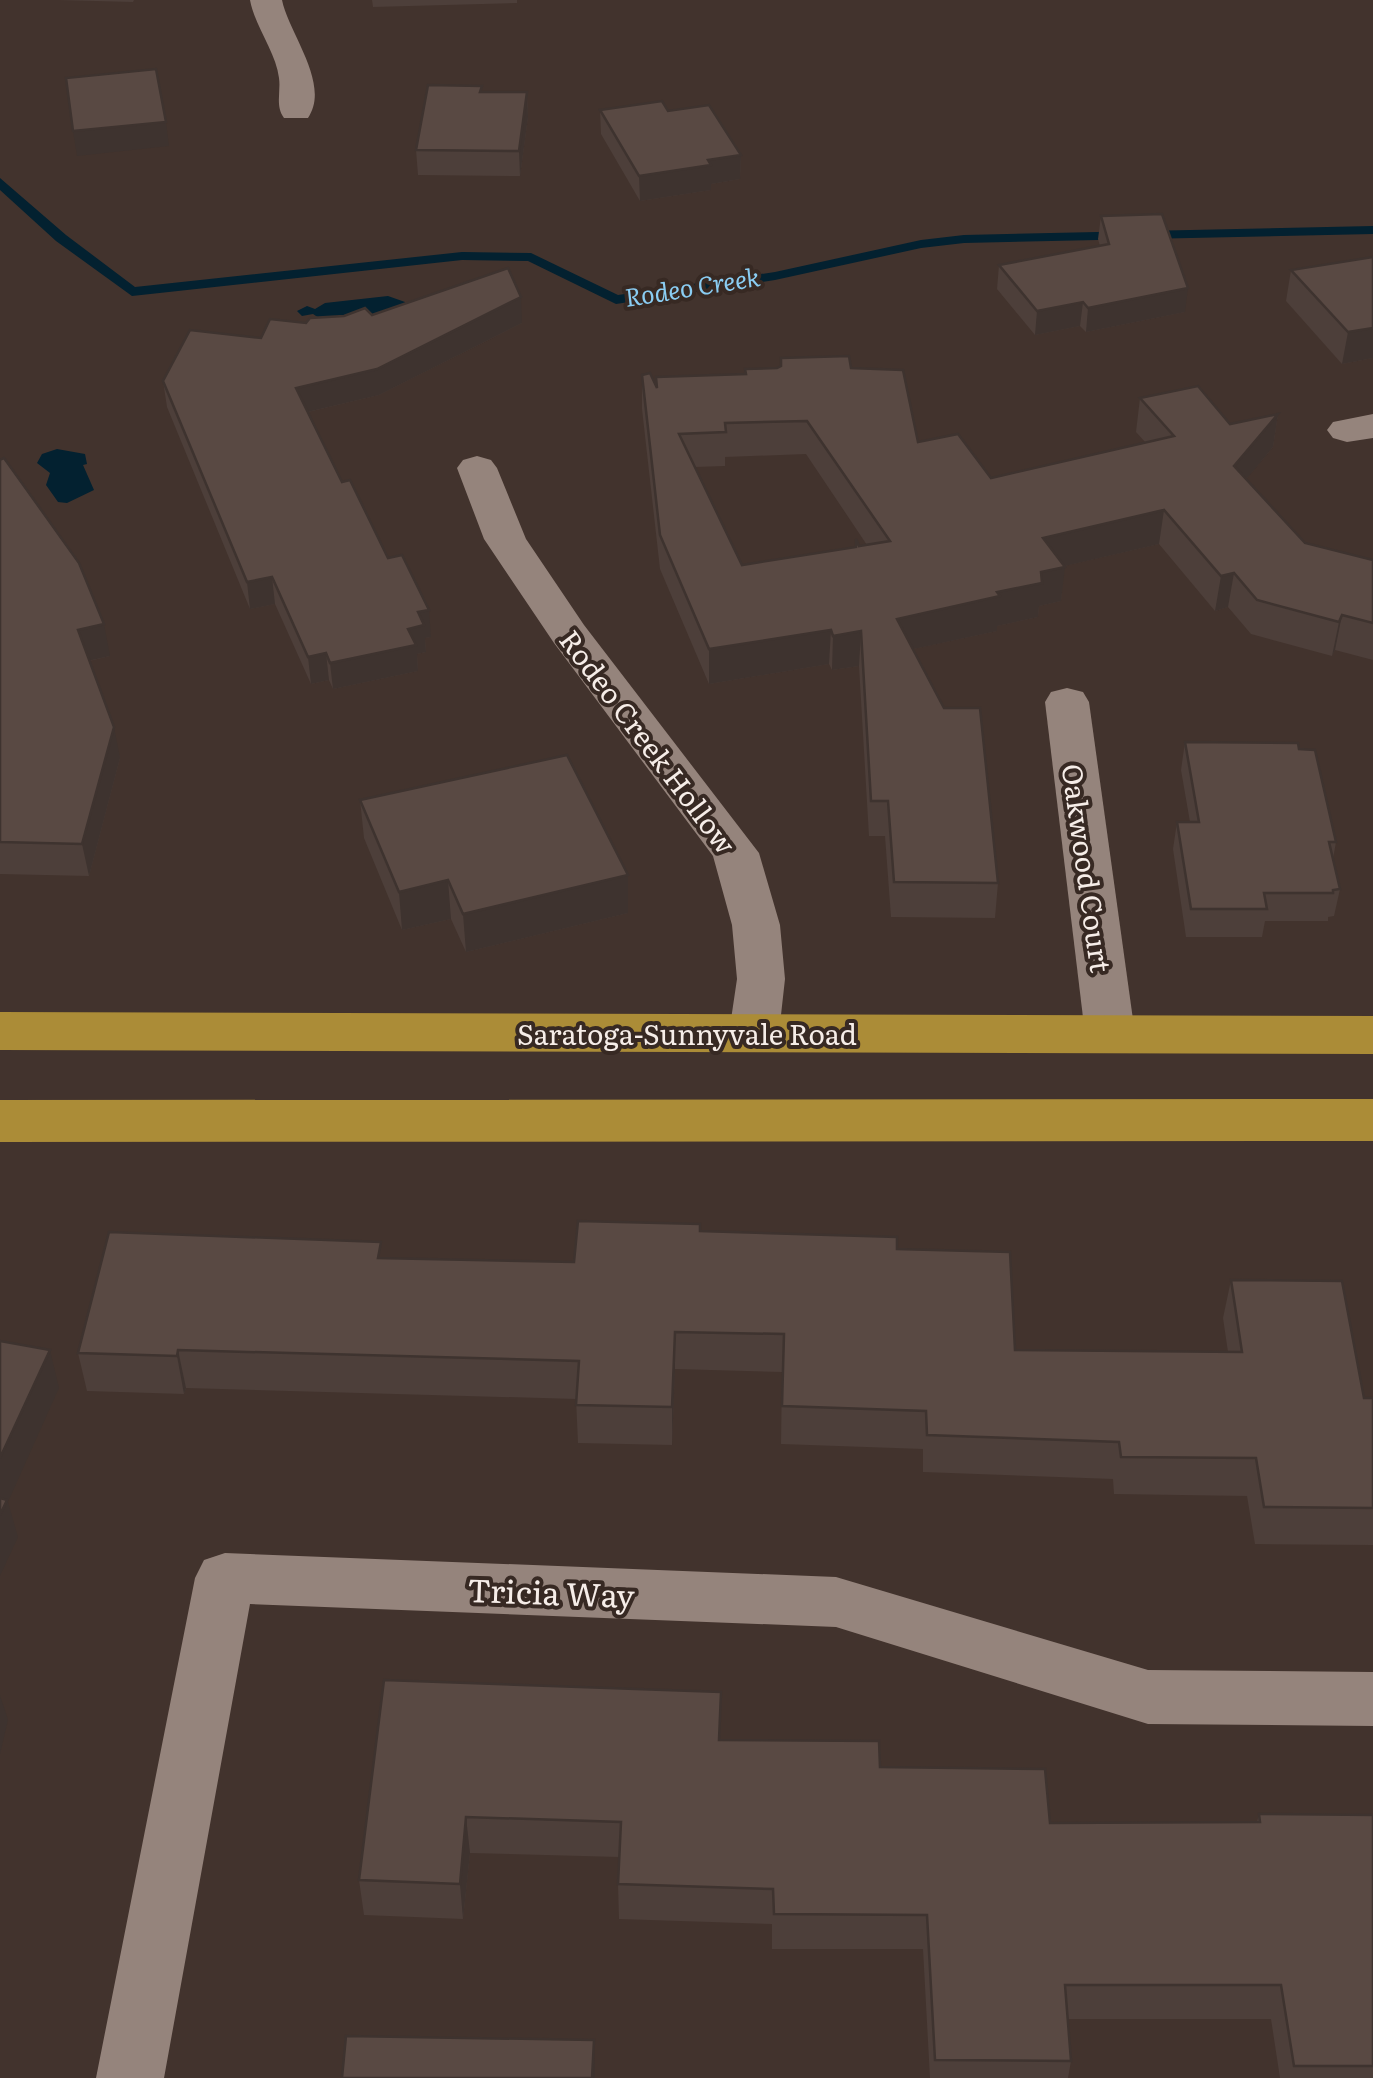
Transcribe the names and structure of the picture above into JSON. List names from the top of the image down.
{
  "streets": {
    "main road": ["Saratoga-Sunnyvale Road"],
    "street": ["Rodeo Creek Hollow", "Oakwood Court", "Tricia Way"]
  },
  "crossings": [
    ["Rodeo Creek Hollow", "Saratoga-Sunnyvale Road"],
    ["Oakwood Court", "Saratoga-Sunnyvale Road"]
  ],
  "water": ["Rodeo Creek"]
}
